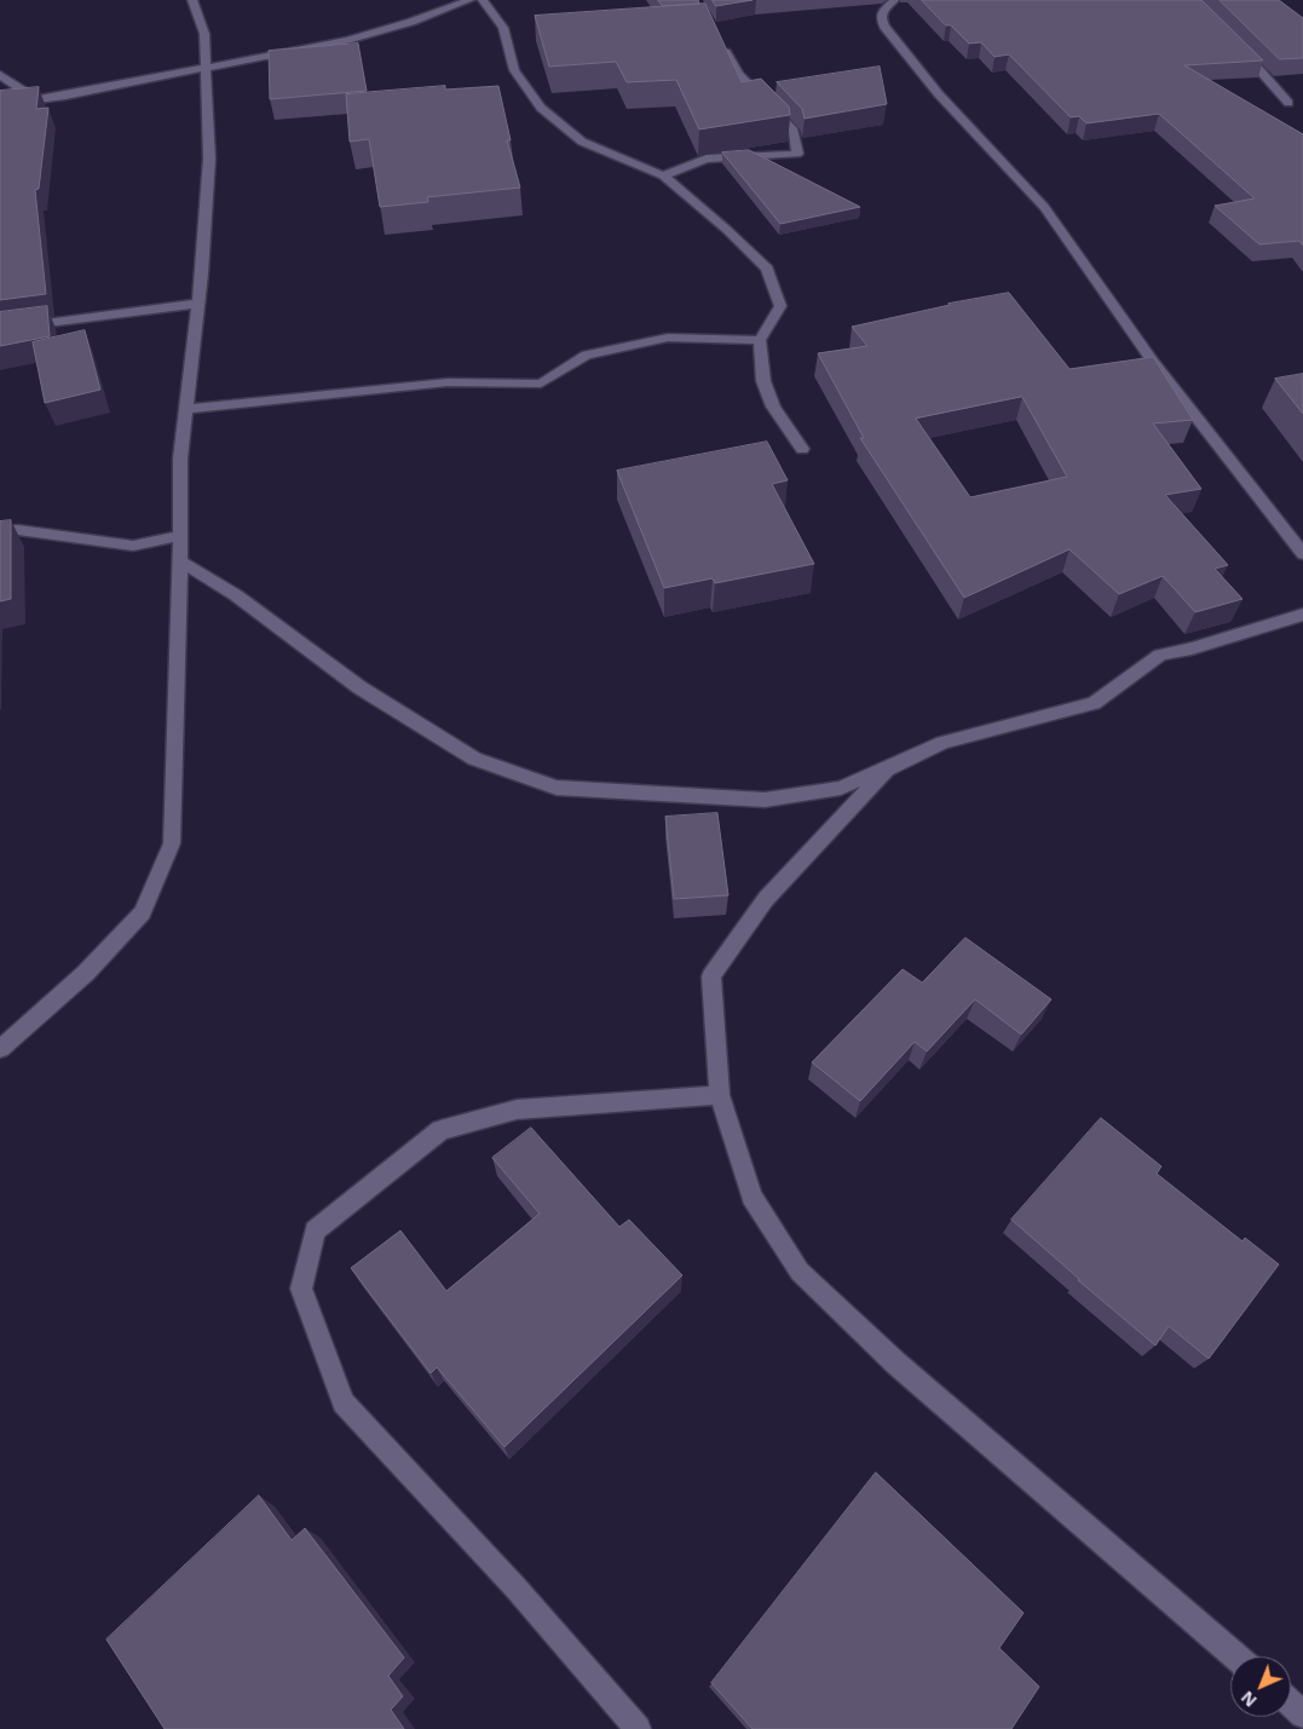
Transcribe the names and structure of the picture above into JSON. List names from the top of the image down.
{
  "north": "bottom left"
}
